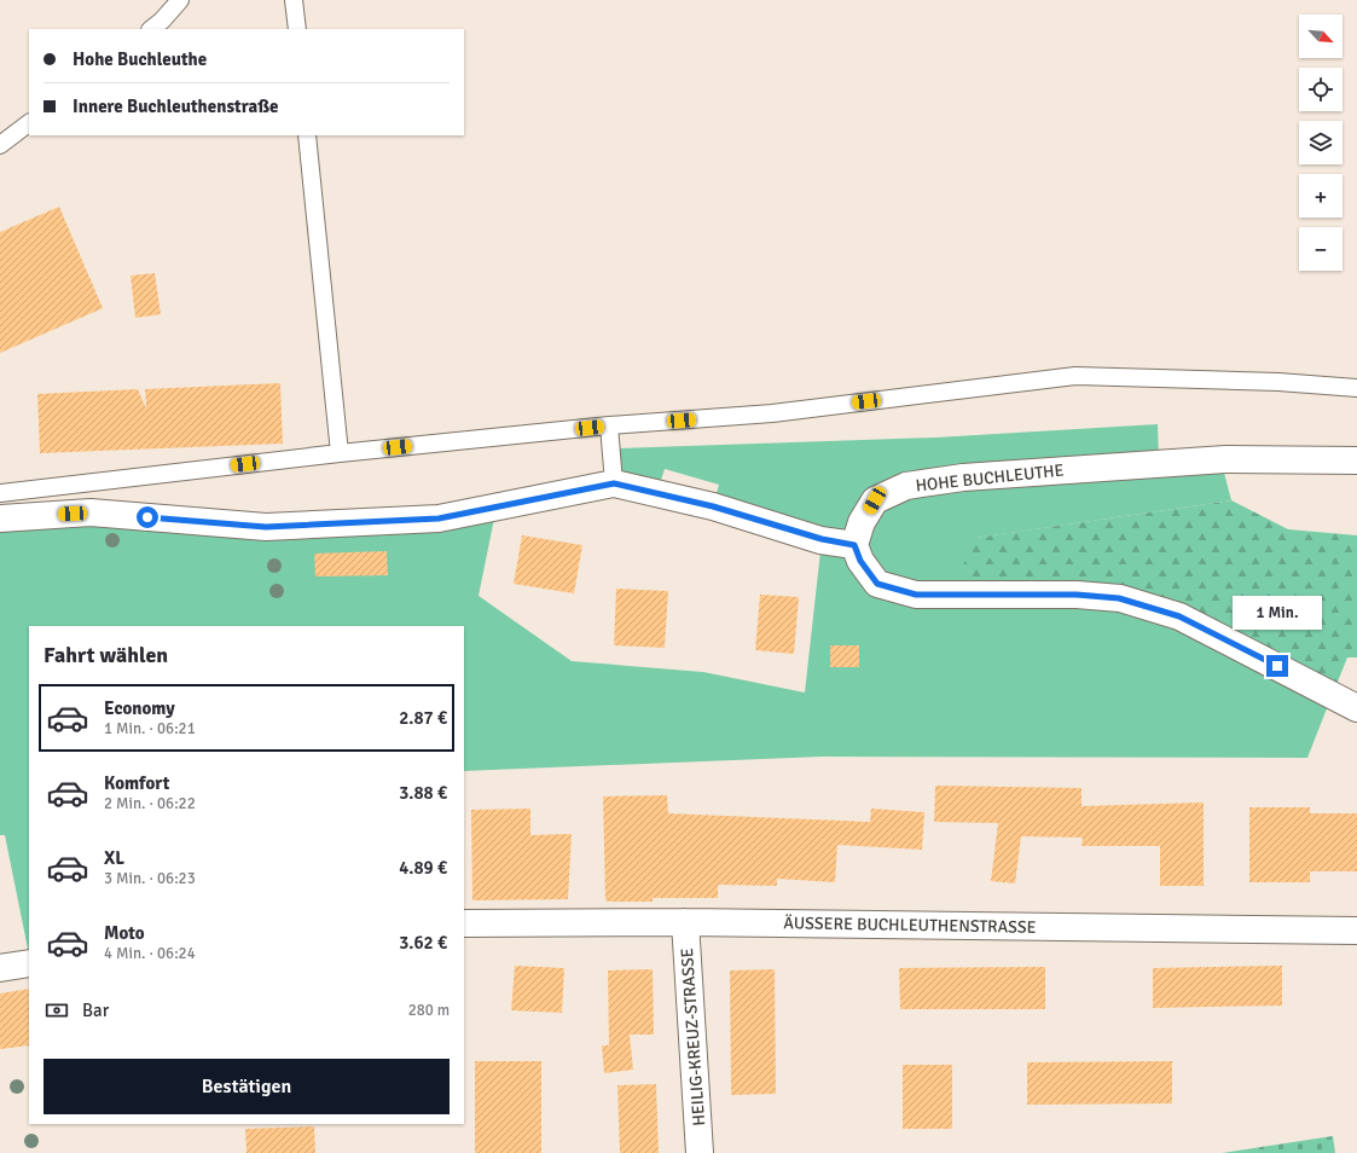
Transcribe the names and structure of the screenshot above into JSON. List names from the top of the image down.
{
  "streets": {
    "street": ["HOHE BUCHLEUTHE", "ÄUSSERE BUCHLEUTHENSTRASSE", "HEILIG-KREUZ-STRASSE"]
  },
  "crossings": [
    ["ÄUSSERE BUCHLEUTHENSTRASSE", "HEILIG-KREUZ-STRASSE"]
  ],
  "north": "bottom right",
  "page": {
    "map_buttons": ["+", "−"],
    "banner": ["Hohe Buchleuthe", "Innere Buchleuthenstraße"],
    "bubble": "1 Min.",
    "heading": "Fahrt wählen",
    "list": [
      {
        "name": "Economy",
        "note": "1 Min. · 06:21",
        "value": "2.87 €"
      },
      {
        "name": "Komfort",
        "note": "2 Min. · 06:22",
        "value": "3.88 €"
      },
      {
        "name": "XL",
        "note": "3 Min. · 06:23",
        "value": "4.89 €"
      },
      {
        "name": "Moto",
        "note": "4 Min. · 06:24",
        "value": "3.62 €"
      }
    ],
    "pay": ["Bar", "280 m"],
    "buttons": "Bestätigen"
  }
}
